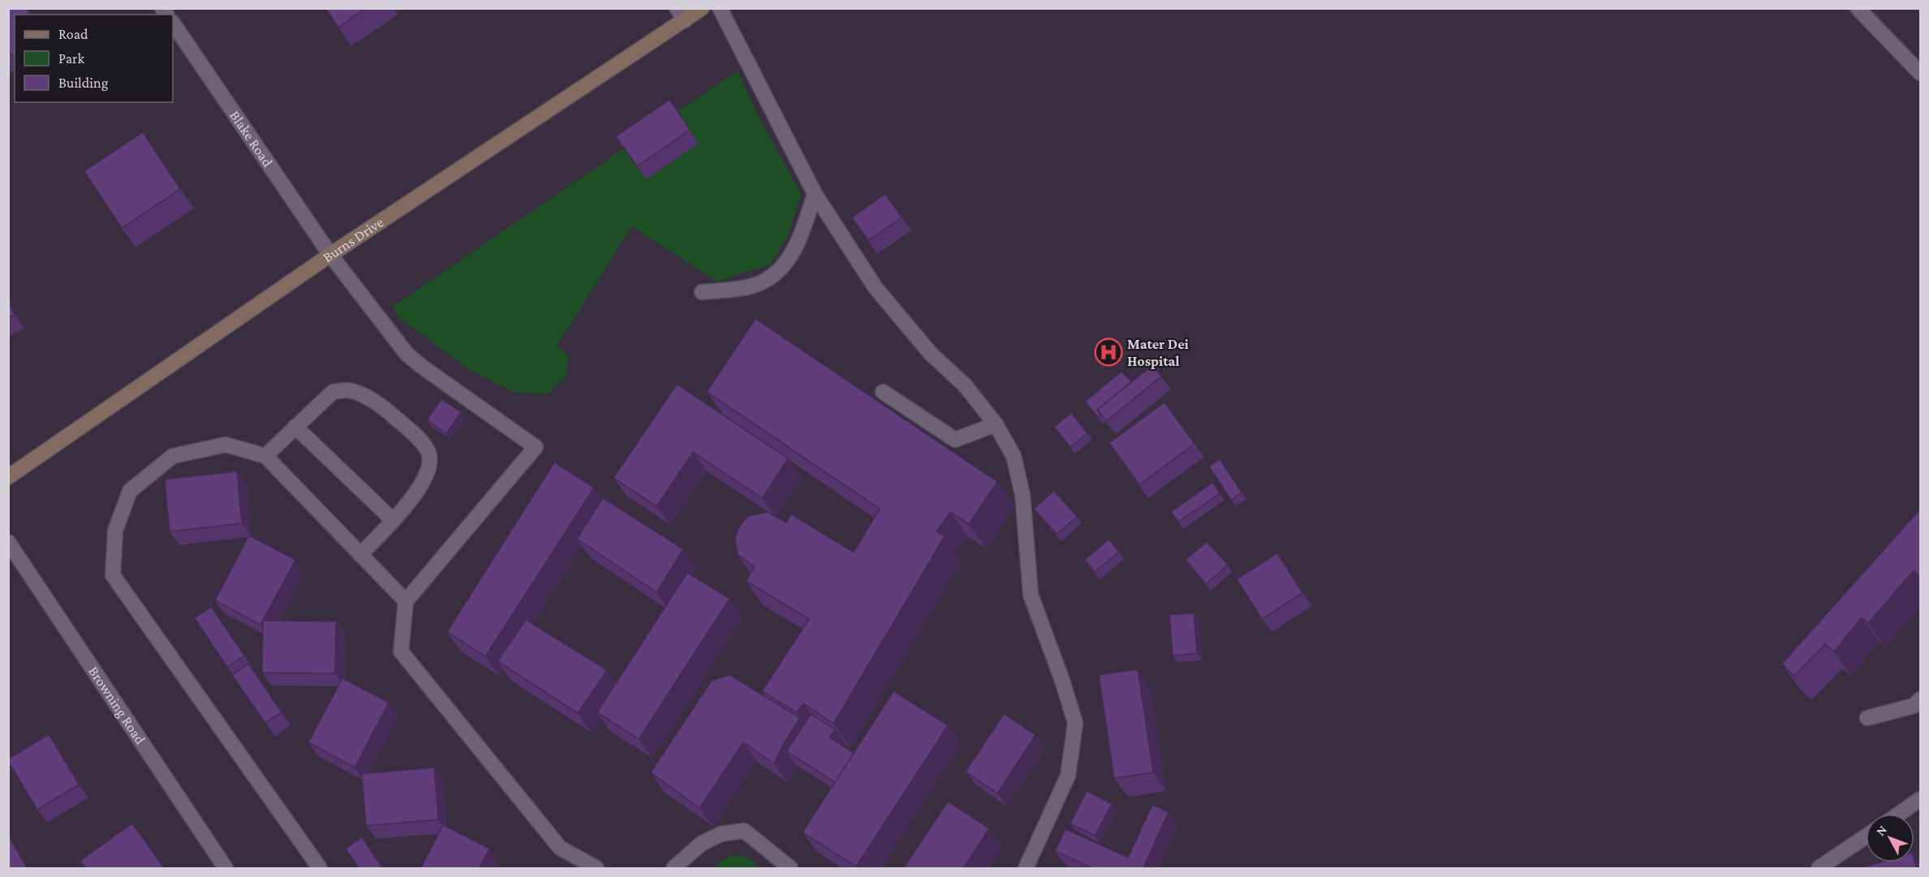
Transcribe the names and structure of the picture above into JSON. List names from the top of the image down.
{
  "streets": {
    "main road": ["Burns Drive"],
    "street": ["Blake Road", "Browning Road"]
  },
  "crossings": [
    ["Blake Road", "Burns Drive"]
  ],
  "places": {
    "hospital": ["Mater Dei Hospital"]
  },
  "legend": ["Road", "Park", "Building"],
  "north": "top left"
}
